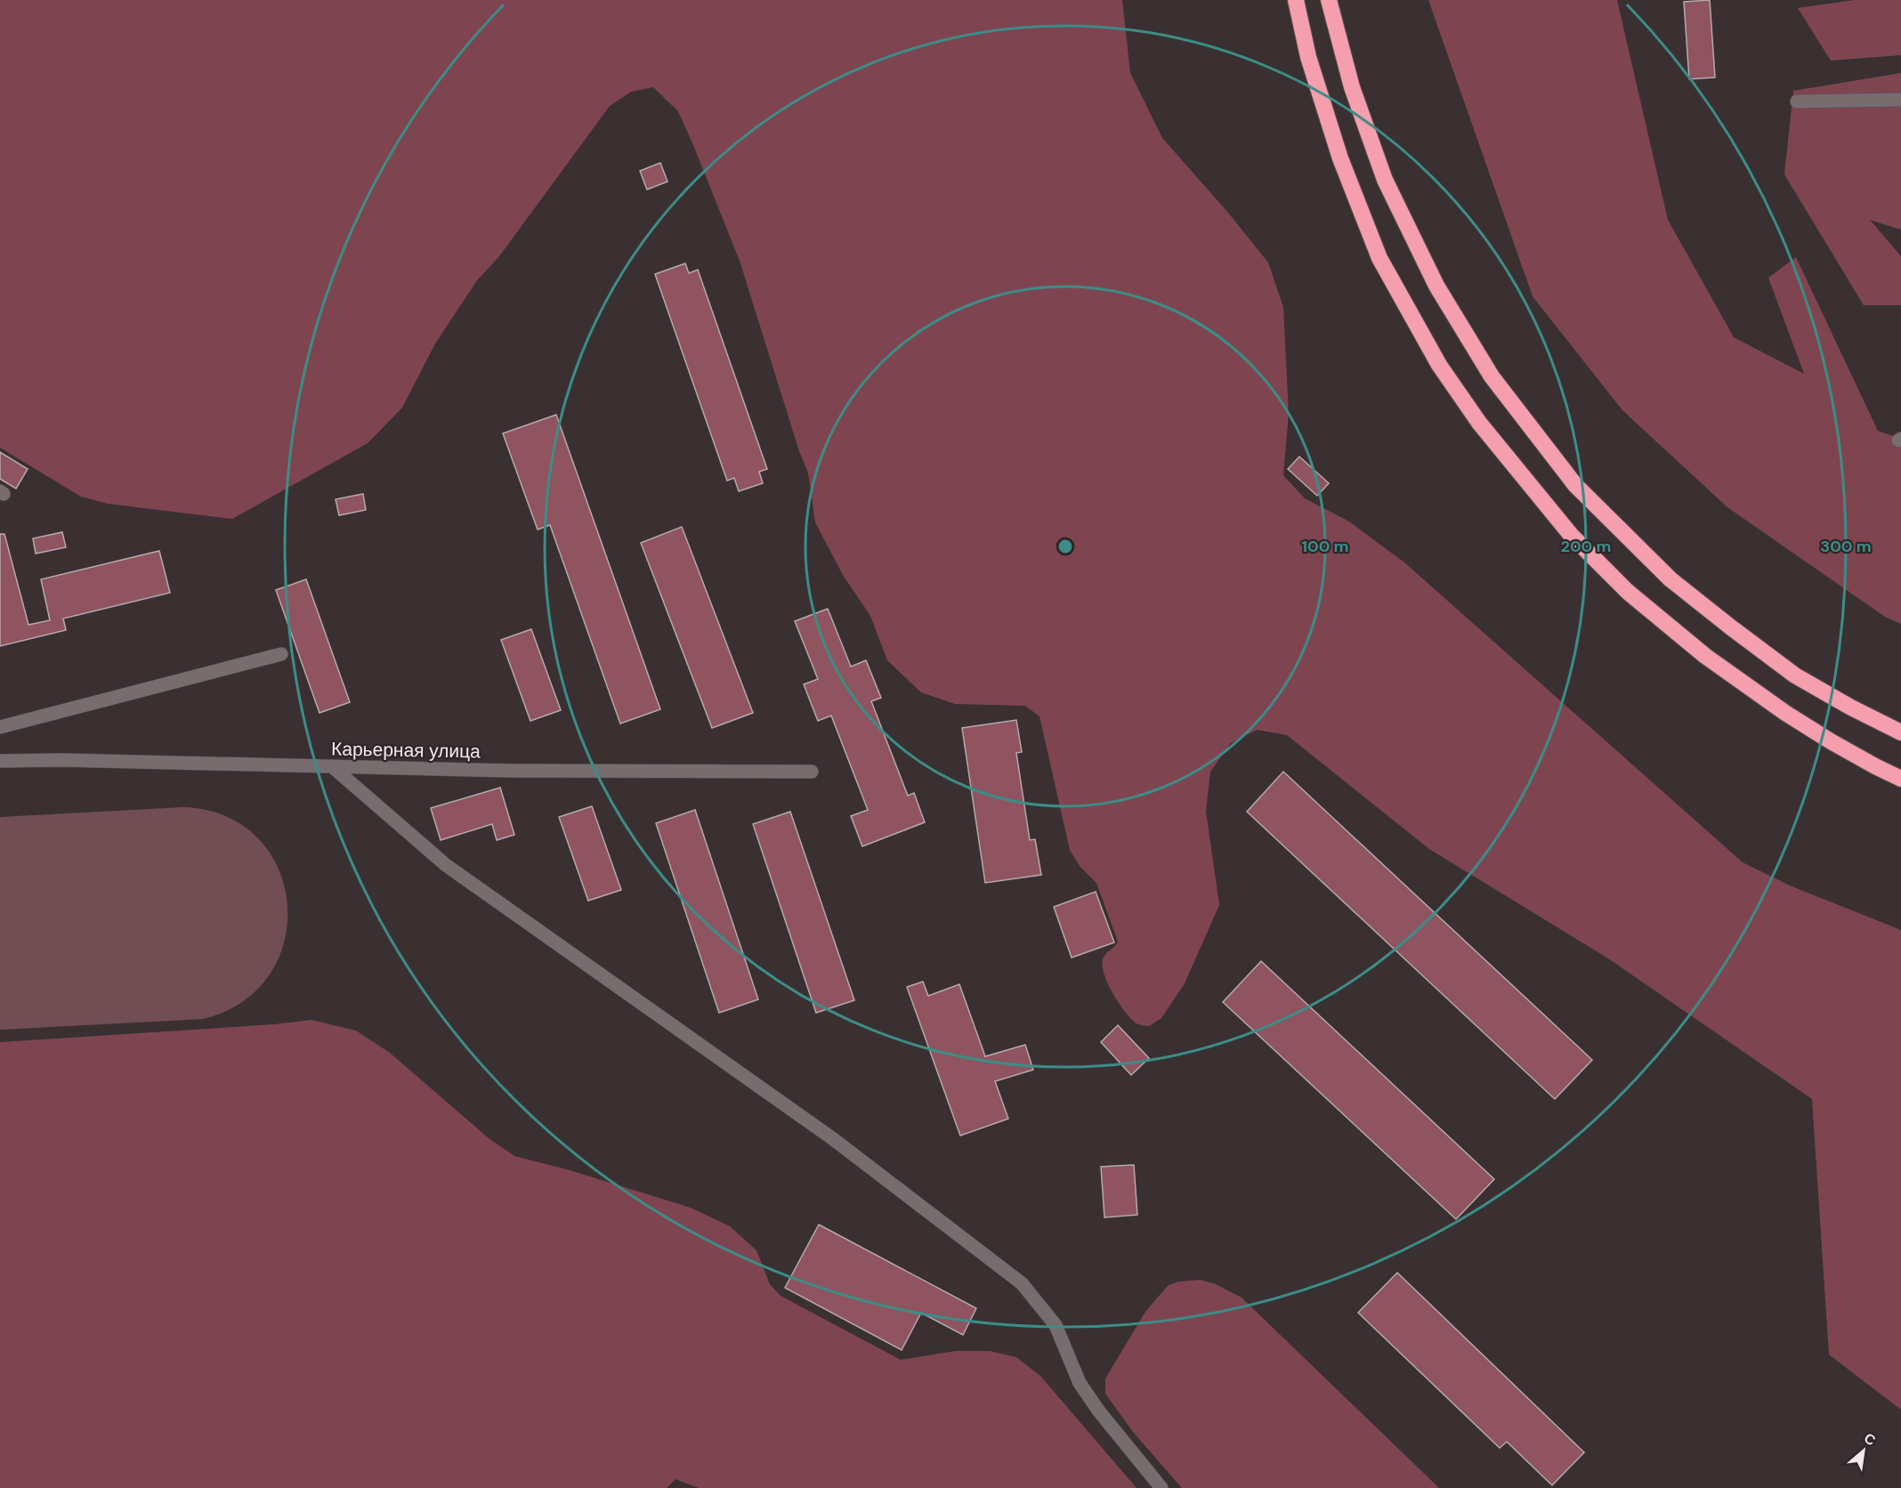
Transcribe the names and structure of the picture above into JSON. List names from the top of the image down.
{
  "streets": {
    "street": ["Карьерная улица"]
  },
  "north": "top right",
  "rings": ["100 m", "200 m", "300 m"]
}
